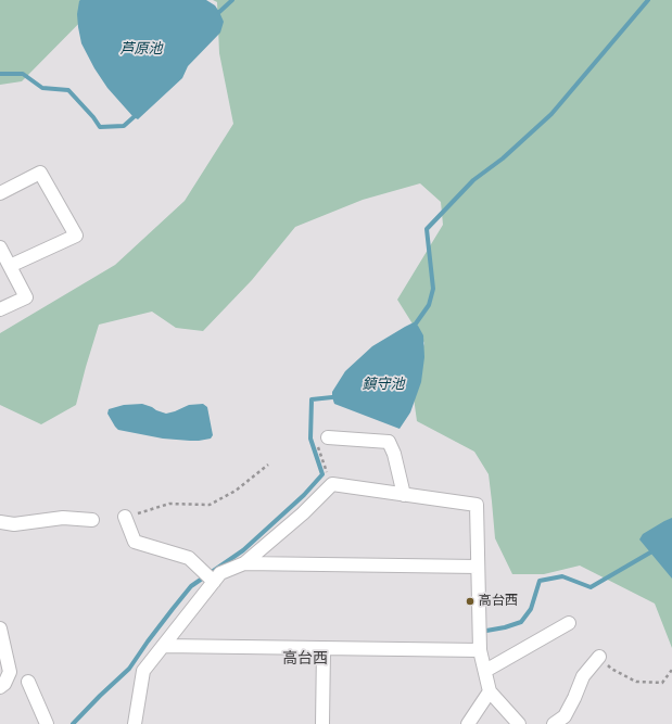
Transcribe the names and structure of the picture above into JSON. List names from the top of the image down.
{
  "districts": ["高台西"],
  "water": ["芦原池", "鎮守池"],
  "places": ["高台西"]
}
